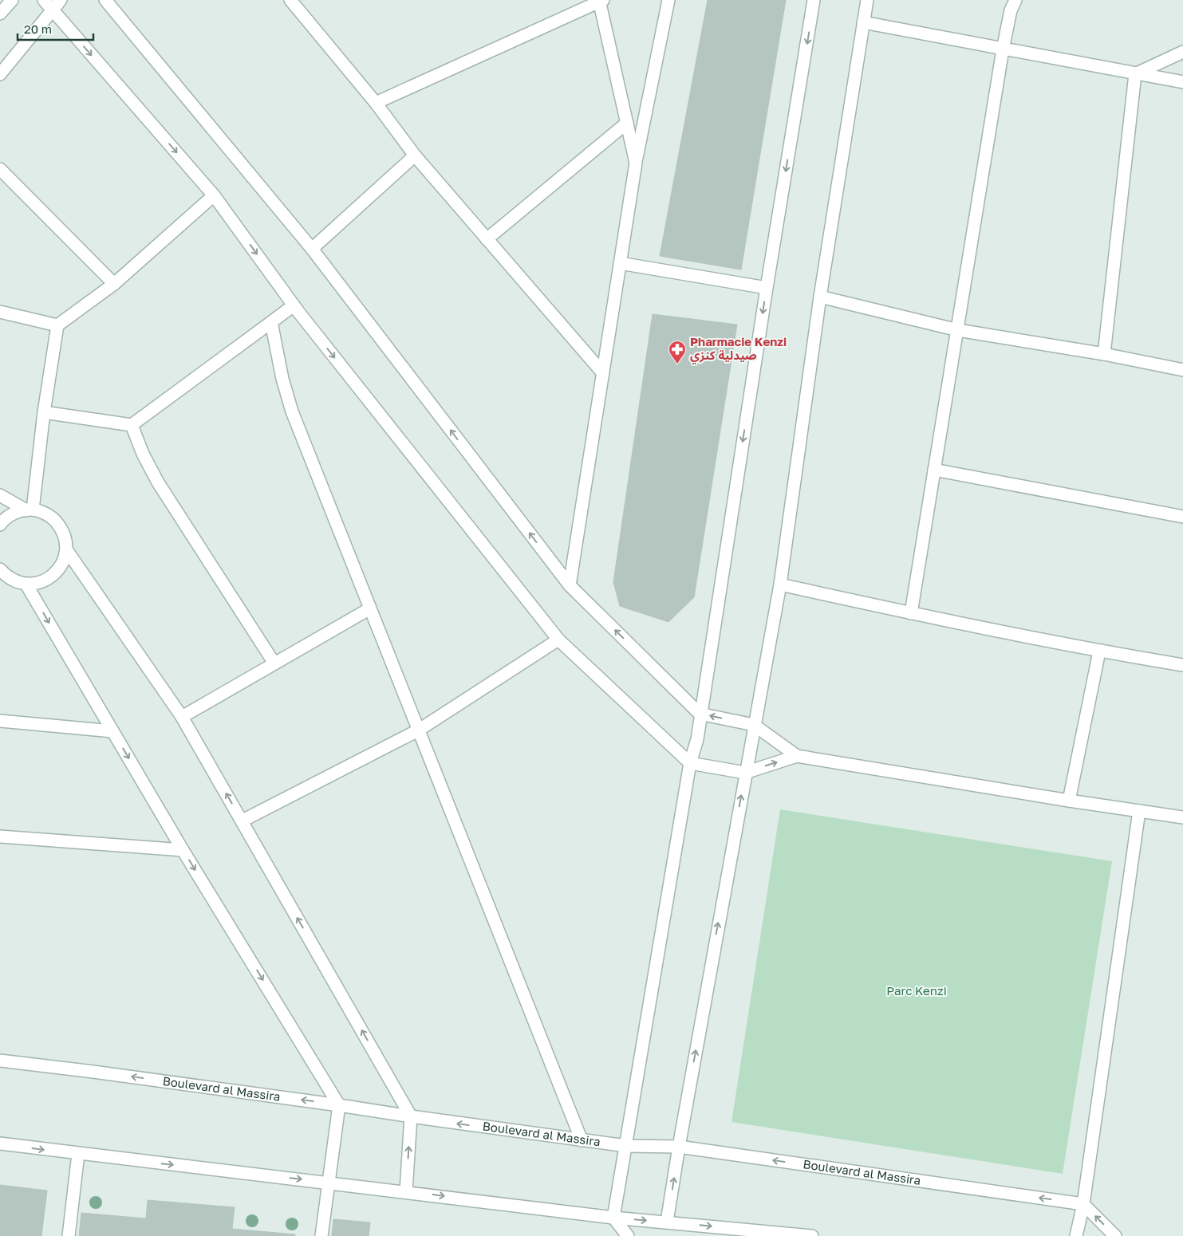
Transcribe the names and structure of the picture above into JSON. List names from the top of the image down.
{
  "streets": {
    "street": ["Boulevard al Massira"]
  },
  "parks": ["Parc Kenzi"],
  "places": {
    "pharmacy": ["Pharmacie Kenzi صيدلية كنزي"]
  },
  "scale_bar": "20 m"
}
